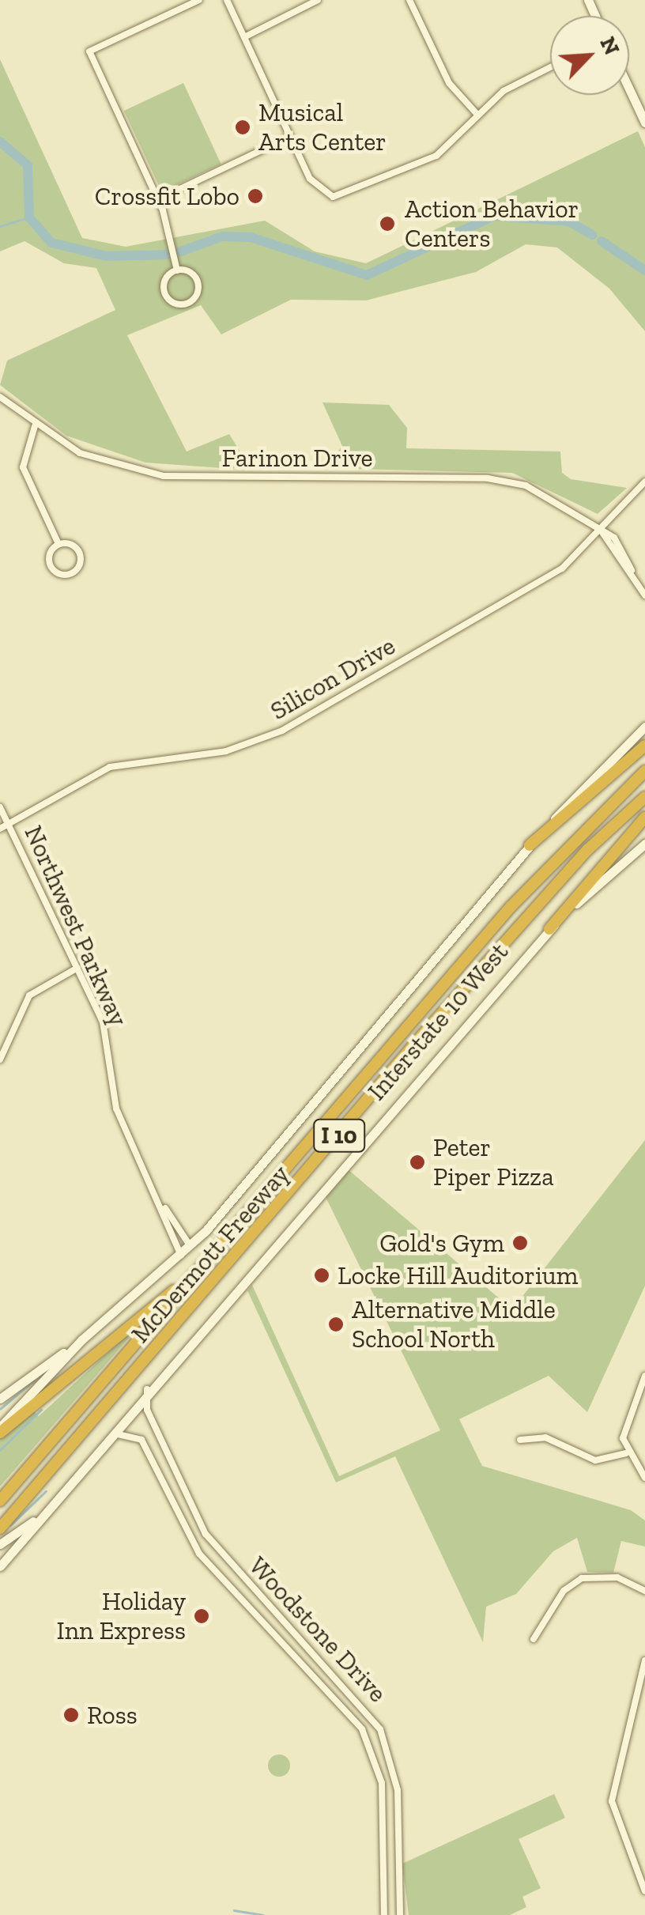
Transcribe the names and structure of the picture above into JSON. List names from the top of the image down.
{
  "streets": {
    "highway": ["I 10", "McDermott Freeway"],
    "main road": ["Interstate 10 West"],
    "street": [
      "Farinon Drive",
      "Silicon Drive",
      "Northwest Parkway",
      "Woodstone Drive"
    ]
  },
  "crossings": [
    ["Farinon Drive", "Silicon Drive"],
    ["Silicon Drive", "Northwest Parkway"],
    ["Northwest Parkway", "Interstate 10 West"],
    ["Interstate 10 West", "Woodstone Drive"]
  ],
  "places": [
    "Musical Arts Center",
    "Crossfit Lobo",
    "Action Behavior Centers",
    "Peter Piper Pizza",
    "Gold's Gym",
    "Locke Hill Auditorium",
    "Alternative Middle School North",
    "Holiday Inn Express",
    "Ross"
  ],
  "north": "top right"
}
